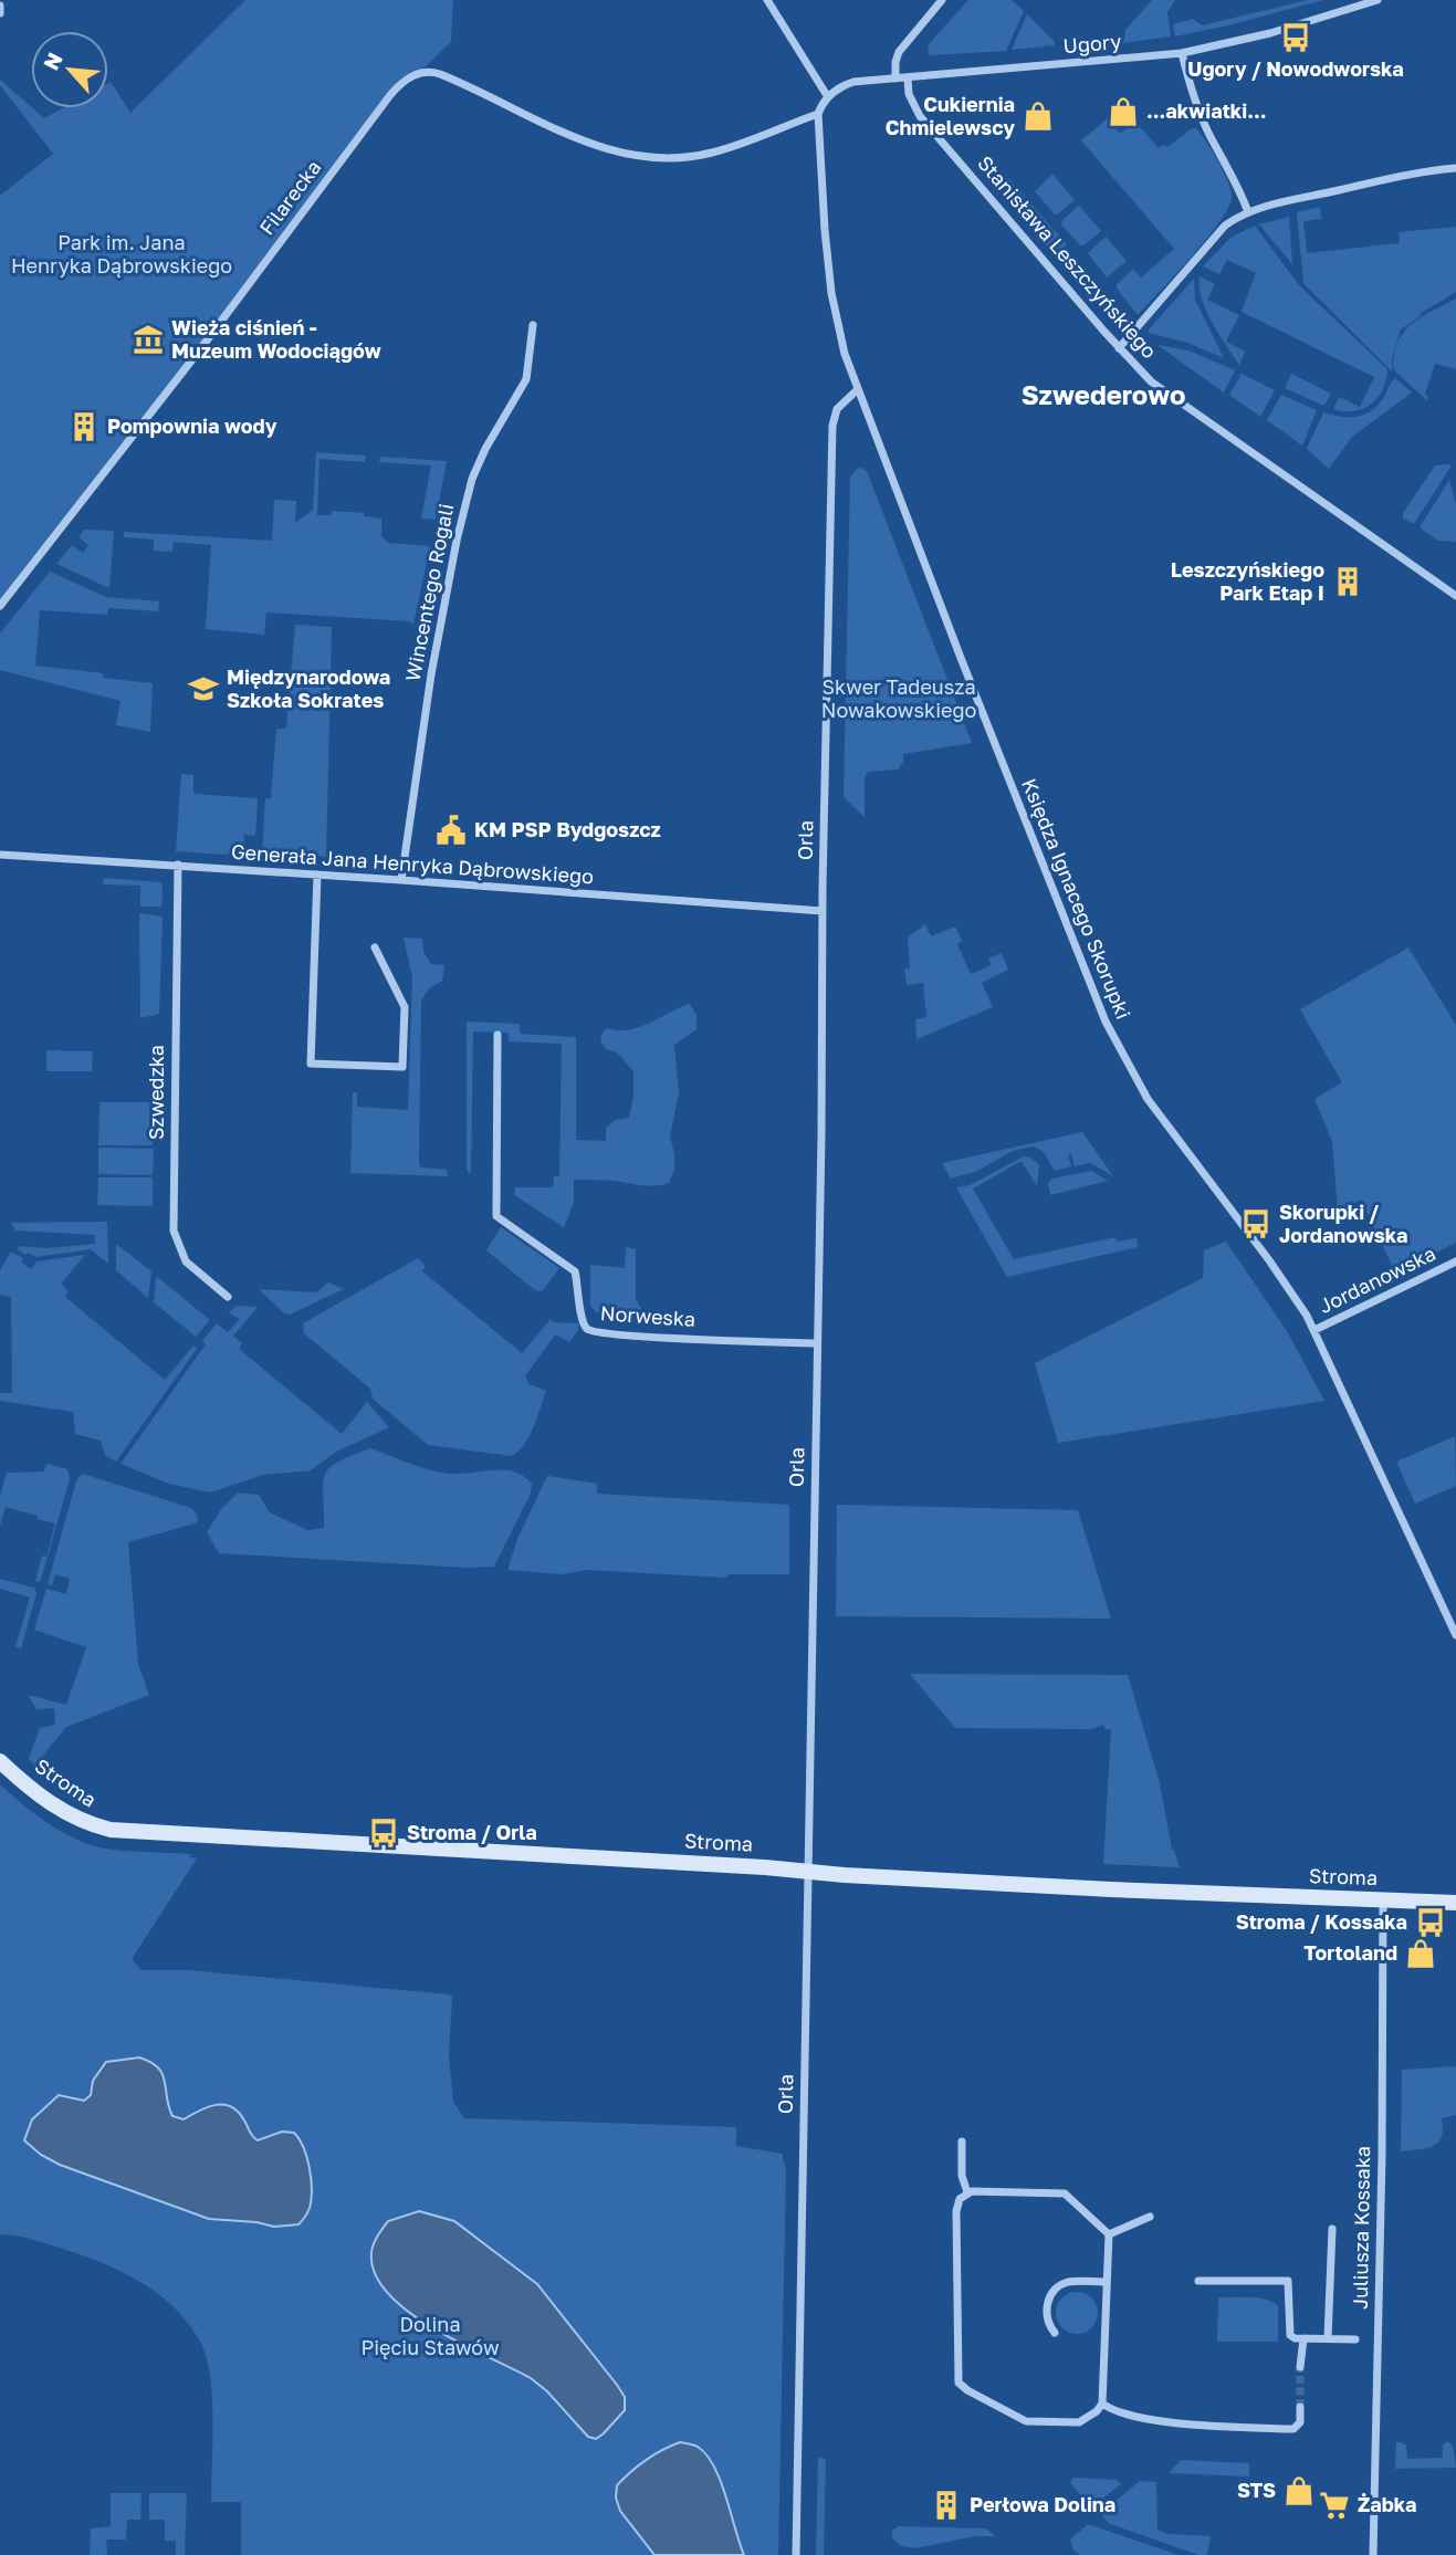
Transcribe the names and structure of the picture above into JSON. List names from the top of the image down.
{
  "streets": {
    "street": [
      "Ugory",
      "Filarecka",
      "Stanisława Leszczyńskiego",
      "Wincentego Rogali",
      "Orla",
      "Generała Jana Henryka Dąbrowskiego",
      "Księdza Ignacego Skorupki",
      "Szwedzka",
      "Jordanowska",
      "Norweska",
      "Stroma",
      "Juliusza Kossaka"
    ]
  },
  "crossings": [
    ["Ugory", "Stanisława Leszczyńskiego"],
    ["Filarecka", "Księdza Ignacego Skorupki"],
    ["Wincentego Rogali", "Generała Jana Henryka Dąbrowskiego"],
    ["Orla", "Generała Jana Henryka Dąbrowskiego"],
    ["Orla", "Księdza Ignacego Skorupki"],
    ["Orla", "Norweska"],
    ["Orla", "Stroma"],
    ["Generała Jana Henryka Dąbrowskiego", "Szwedzka"],
    ["Księdza Ignacego Skorupki", "Jordanowska"],
    ["Stroma", "Juliusza Kossaka"]
  ],
  "districts": ["Szwederowo"],
  "parks": ["Park im. Jana Henryka Dąbrowskiego", "Skwer Tadeusza Nowakowskiego", "Dolina Pięciu Stawów"],
  "places": {
    "bus stop": [
      "Ugory / Nowodworska",
      "Skorupki / Jordanowska",
      "Stroma / Orla",
      "Stroma / Kossaka"
    ],
    "shop": [
      "...akwiatki...",
      "Cukiernia Chmielewscy",
      "Tortoland",
      "STS"
    ],
    "museum": ["Wieża ciśnień - Muzeum Wodociągów"],
    "building": ["Pompownia wody", "Leszczyńskiego Park Etap I", "Perłowa Dolina"],
    "school or university": ["Międzynarodowa Szkoła Sokrates"],
    "public building": ["KM PSP Bydgoszcz"],
    "supermarket": ["Żabka"]
  },
  "north": "top left"
}
